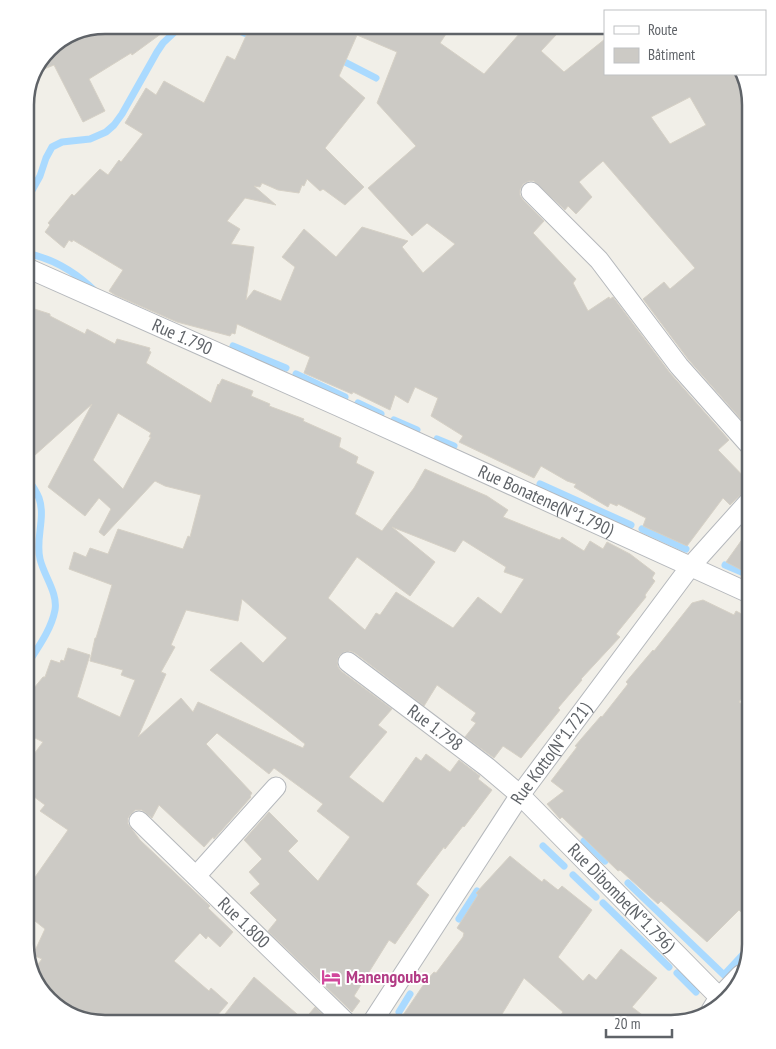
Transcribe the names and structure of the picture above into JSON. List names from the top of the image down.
{
  "streets": {
    "street": [
      "Rue 1.790",
      "Rue Bonatene(N°1.790)",
      "Rue 1.798",
      "Rue Kotto(N°1.721)",
      "Rue Dibombe(N°1.796)",
      "Rue 1.800"
    ]
  },
  "crossings": [
    ["Rue 1.790", "Rue Bonatene(N°1.790)"],
    ["Rue Bonatene(N°1.790)", "Rue Kotto(N°1.721)"],
    ["Rue 1.798", "Rue Kotto(N°1.721)"],
    ["Rue 1.798", "Rue Dibombe(N°1.796)"],
    ["Rue Kotto(N°1.721)", "Rue Dibombe(N°1.796)"]
  ],
  "places": {
    "hotel": ["Manengouba"]
  },
  "legend": ["Route", "Bâtiment"],
  "scale_bar": "20 m"
}
